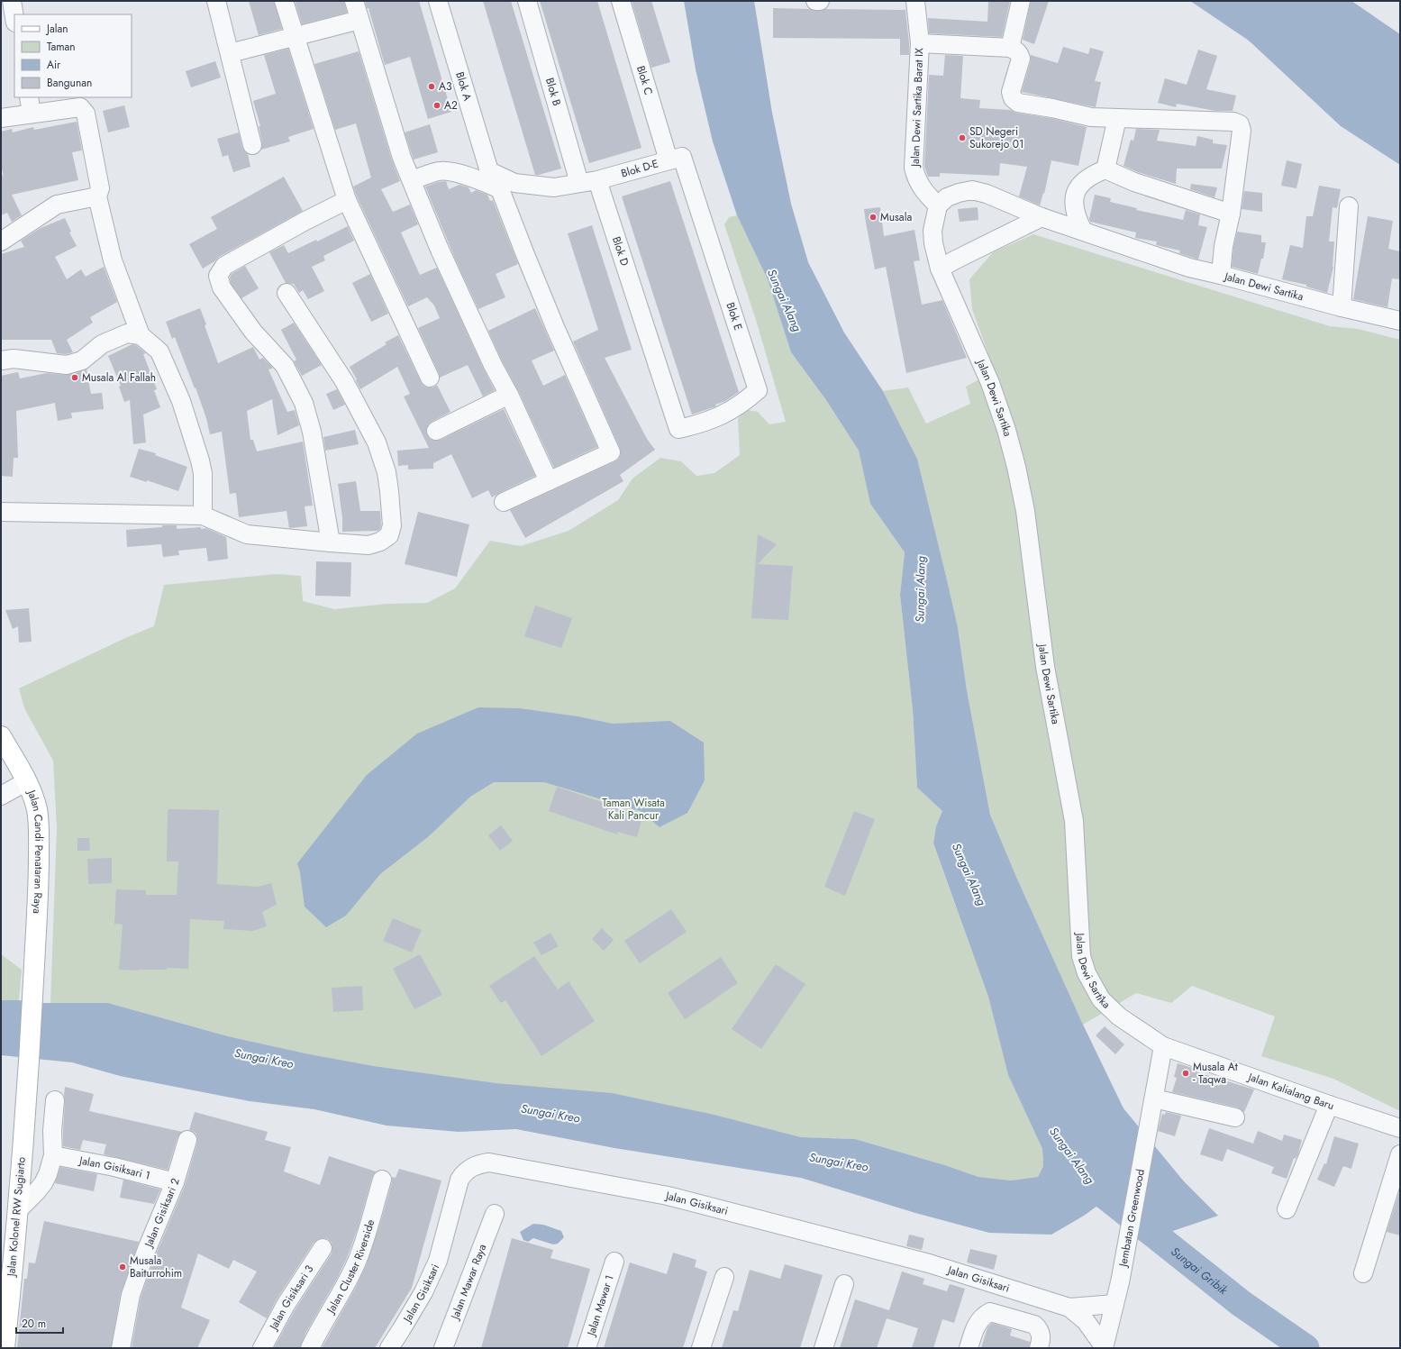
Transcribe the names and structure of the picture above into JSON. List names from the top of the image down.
{
  "streets": {
    "main road": ["Jalan Candi Penataran Raya", "Jalan Kolonel RW Sugiarto"],
    "street": [
      "Blok C",
      "Blok A",
      "Blok B",
      "Jalan Dewi Sartika Barat IX",
      "Blok D-E",
      "Blok D",
      "Jalan Dewi Sartika",
      "Blok E",
      "Jalan Kalialang Baru",
      "Jalan Gisiksari 1",
      "Jalan Gisiksari",
      "Jalan Gisiksari 2",
      "Jembatan Greenwood",
      "Jalan Cluster Riverside",
      "Jalan Mawar Raya",
      "Jalan Gisiksari 3",
      "Jalan Mawar 1"
    ]
  },
  "crossings": [
    ["Blok C", "Blok D-E"],
    ["Blok C", "Blok E"],
    ["Blok A", "Blok B"],
    ["Jalan Dewi Sartika Barat IX", "Jalan Dewi Sartika"],
    ["Blok D-E", "Blok D"],
    ["Blok D-E", "Blok E"],
    ["Blok D", "Blok E"],
    ["Jalan Dewi Sartika", "Jalan Kalialang Baru"],
    ["Jalan Dewi Sartika", "Jembatan Greenwood"],
    ["Jalan Candi Penataran Raya", "Jalan Kolonel RW Sugiarto"],
    ["Jalan Kalialang Baru", "Jembatan Greenwood"],
    ["Jalan Gisiksari 1", "Jalan Gisiksari 2"],
    ["Jalan Gisiksari", "Jembatan Greenwood"]
  ],
  "water": ["Sungai Alang", "Sungai Kreo", "Sungai Gribik"],
  "parks": ["Taman Wisata Kali Pancur"],
  "places": [
    "A3",
    "A2",
    "SD Negeri Sukorejo 01",
    "Musala",
    "Musala Al Fallah",
    "Musala At - Taqwa",
    "Musala Baiturrohim"
  ],
  "legend": [
    "Jalan",
    "Taman",
    "Air",
    "Bangunan"
  ],
  "scale_bar": "20 m"
}
